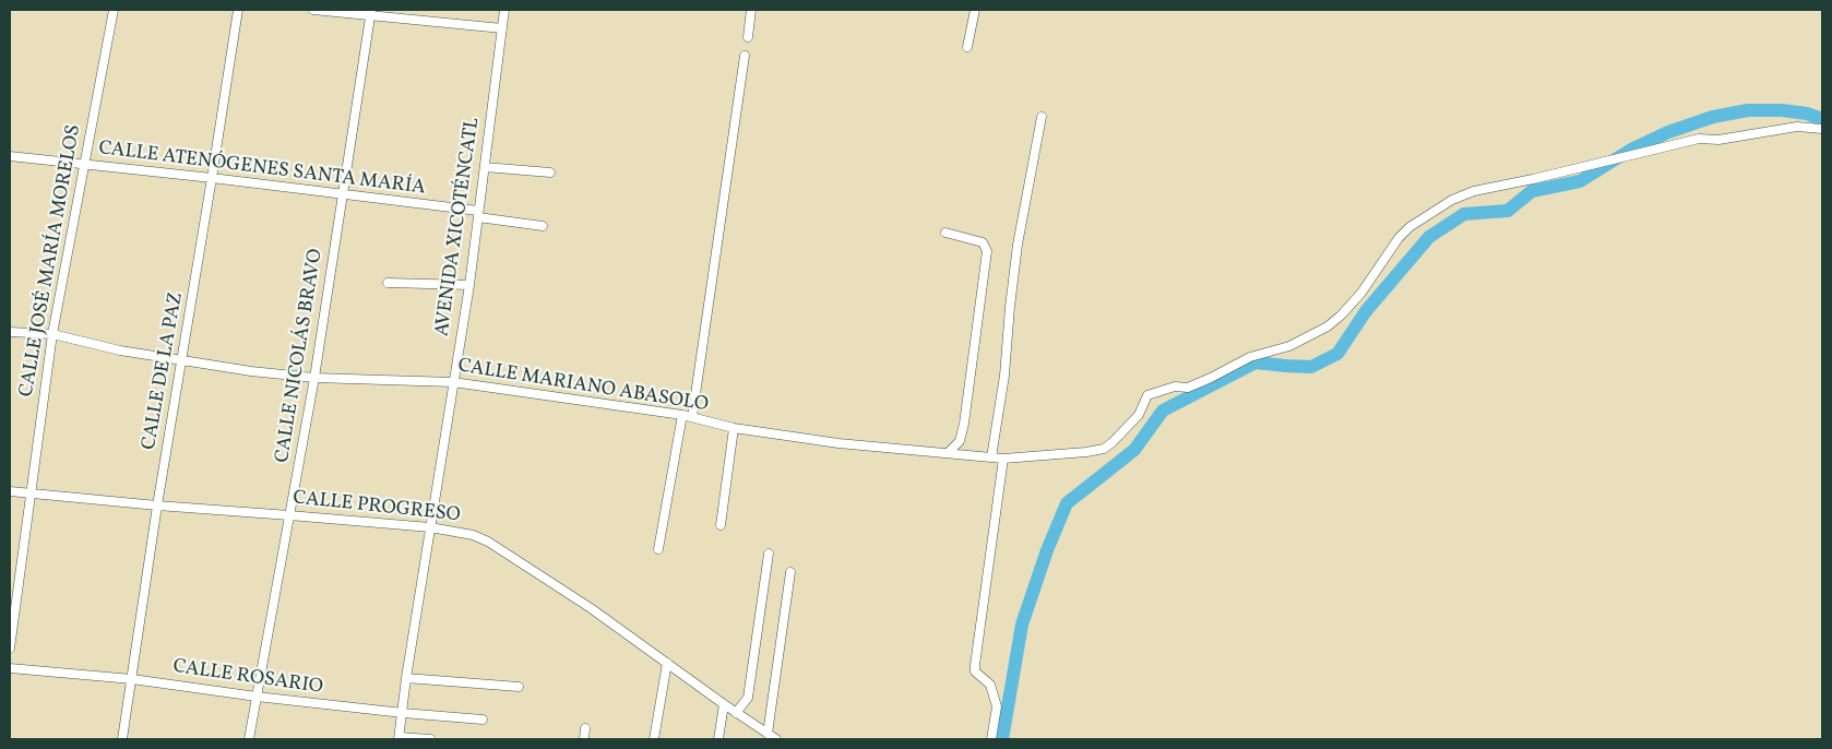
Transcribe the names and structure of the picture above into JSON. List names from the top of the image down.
{
  "streets": {
    "street": [
      "CALLE ATENÓGENES SANTA MARÍA",
      "AVENIDA XICOTÉNCATL",
      "CALLE JOSÉ MARÍA MORELOS",
      "CALLE NICOLÁS BRAVO",
      "CALLE DE LA PAZ",
      "CALLE MARIANO ABASOLO",
      "CALLE PROGRESO",
      "CALLE ROSARIO"
    ]
  },
  "crossings": [
    ["CALLE ATENÓGENES SANTA MARÍA", "AVENIDA XICOTÉNCATL"],
    ["CALLE ATENÓGENES SANTA MARÍA", "CALLE JOSÉ MARÍA MORELOS"],
    ["CALLE ATENÓGENES SANTA MARÍA", "CALLE NICOLÁS BRAVO"],
    ["CALLE ATENÓGENES SANTA MARÍA", "CALLE DE LA PAZ"],
    ["AVENIDA XICOTÉNCATL", "CALLE MARIANO ABASOLO"],
    ["AVENIDA XICOTÉNCATL", "CALLE PROGRESO"],
    ["AVENIDA XICOTÉNCATL", "CALLE ROSARIO"],
    ["CALLE JOSÉ MARÍA MORELOS", "CALLE MARIANO ABASOLO"],
    ["CALLE JOSÉ MARÍA MORELOS", "CALLE PROGRESO"],
    ["CALLE NICOLÁS BRAVO", "CALLE MARIANO ABASOLO"],
    ["CALLE NICOLÁS BRAVO", "CALLE PROGRESO"],
    ["CALLE NICOLÁS BRAVO", "CALLE ROSARIO"],
    ["CALLE DE LA PAZ", "CALLE MARIANO ABASOLO"],
    ["CALLE DE LA PAZ", "CALLE PROGRESO"],
    ["CALLE DE LA PAZ", "CALLE ROSARIO"]
  ]
}
